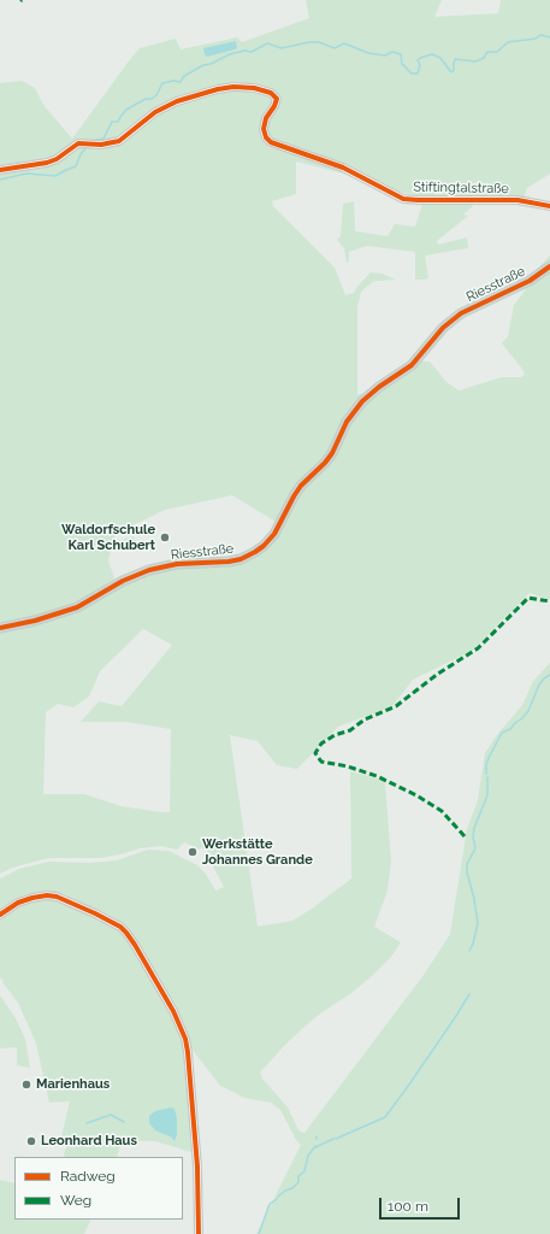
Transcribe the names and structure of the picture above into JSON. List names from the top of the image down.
{
  "streets": {
    "main road": ["Riesstraße"],
    "street": ["Stiftingtalstraße"]
  },
  "places": [
    "Waldorfschule Karl Schubert",
    "Werkstätte Johannes Grande",
    "Marienhaus",
    "Leonhard Haus"
  ],
  "legend": ["Radweg", "Weg"],
  "scale_bar": "100 m"
}
